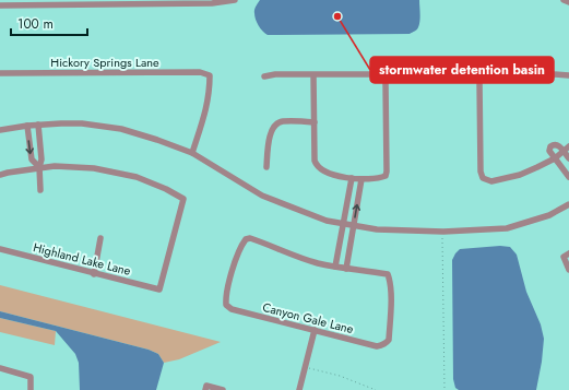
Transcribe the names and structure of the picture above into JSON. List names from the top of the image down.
{
  "streets": {
    "street": ["Hickory Springs Lane", "Highland Lake Lane", "Canyon Gale Lane"]
  },
  "places": ["stormwater detention basin"],
  "scale_bar": "100 m"
}
